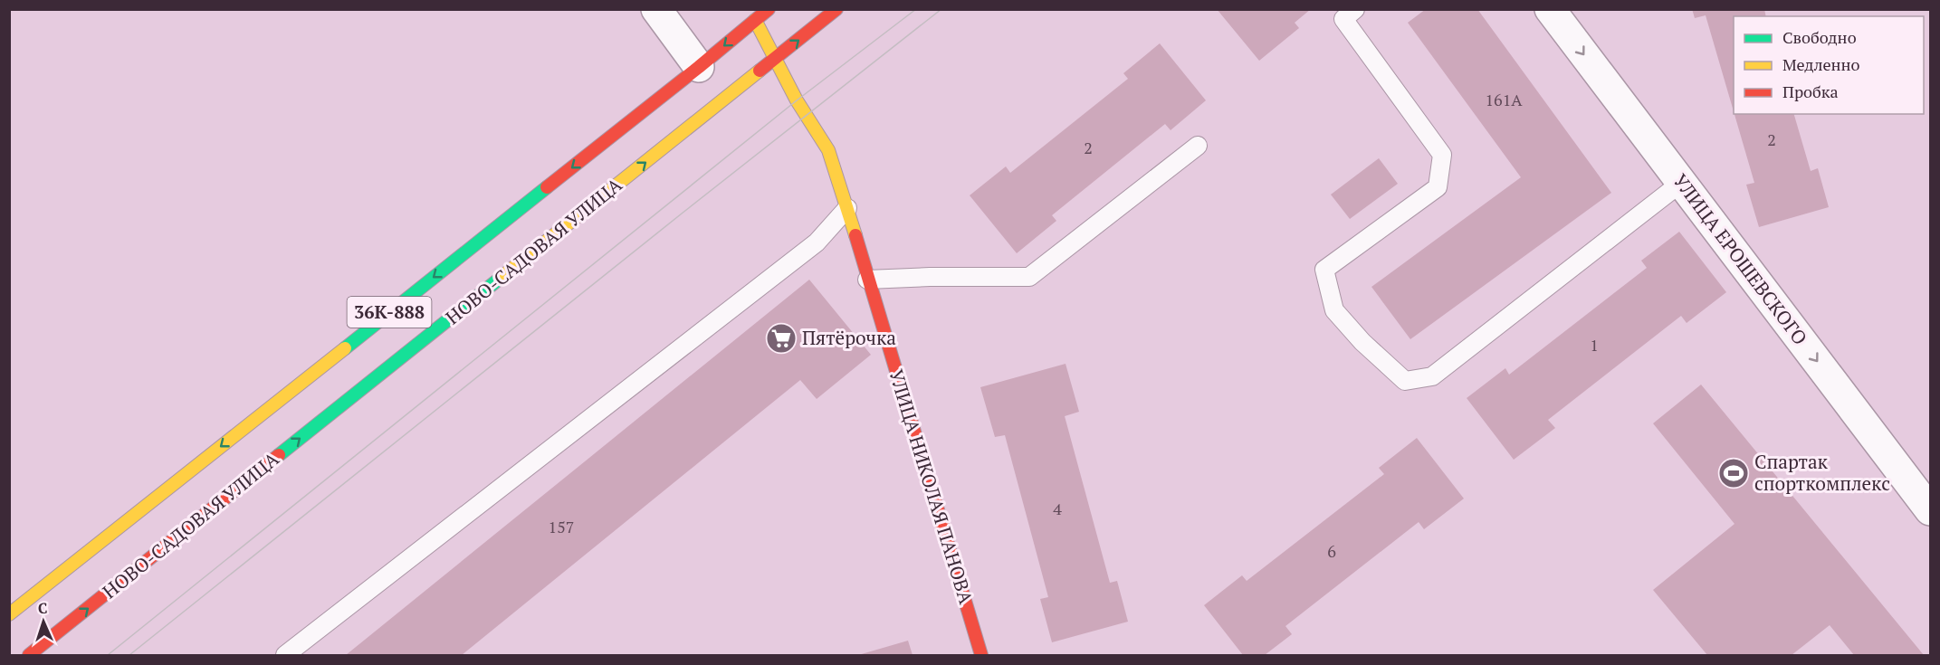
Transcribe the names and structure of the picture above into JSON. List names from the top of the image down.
{
  "streets": {
    "main road": ["НОВО-САДОВАЯ УЛИЦА", "36К-888", "УЛИЦА НИКОЛАЯ ПАНОВА"],
    "street": ["УЛИЦА ЕРОШЕВСКОГО"]
  },
  "crossings": [
    ["НОВО-САДОВАЯ УЛИЦА", "УЛИЦА НИКОЛАЯ ПАНОВА"],
    ["36К-888", "УЛИЦА НИКОЛАЯ ПАНОВА"]
  ],
  "one_way": ["УЛИЦА ЕРОШЕВСКОГО"],
  "places": {
    "supermarket": ["Пятёрочка"],
    "sports": ["Спартак спорткомплекс"]
  },
  "house_numbers": [
    "161А",
    "2",
    "2",
    "1",
    "4",
    "157",
    "6"
  ],
  "legend": ["Свободно", "Медленно", "Пробка"],
  "north": "top"
}
